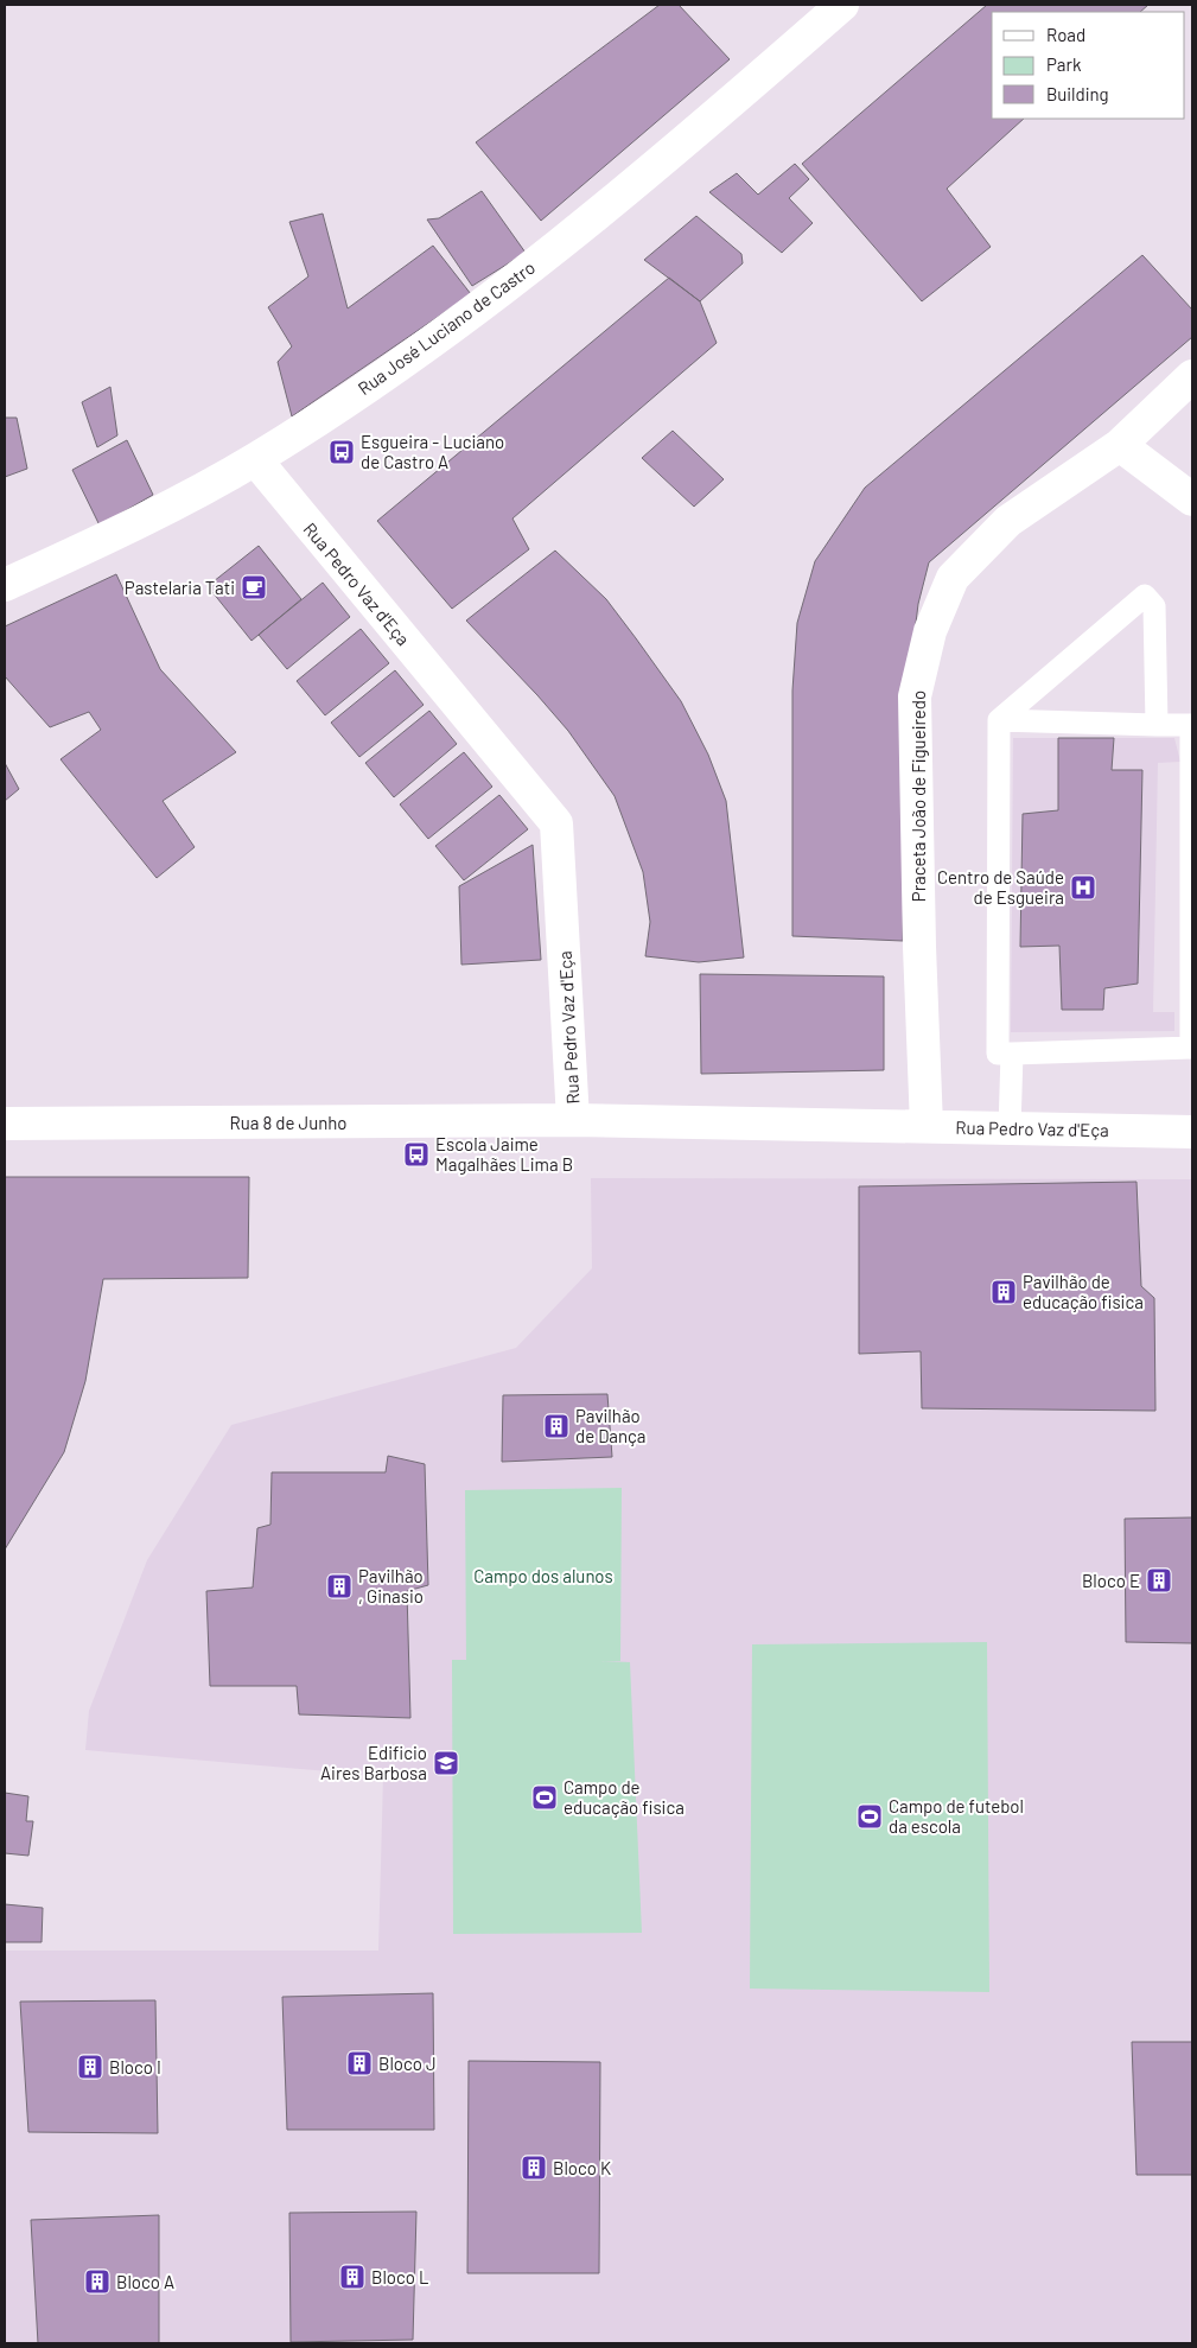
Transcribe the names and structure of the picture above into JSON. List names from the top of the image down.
{
  "streets": {
    "street": [
      "Rua José Luciano de Castro",
      "Rua Pedro Vaz d'Eça",
      "Praceta João de Figueiredo",
      "Rua 8 de Junho"
    ]
  },
  "crossings": [
    ["Rua José Luciano de Castro", "Rua Pedro Vaz d'Eça"],
    ["Rua Pedro Vaz d'Eça", "Praceta João de Figueiredo"],
    ["Rua Pedro Vaz d'Eça", "Rua 8 de Junho"]
  ],
  "parks": ["Campo dos alunos"],
  "places": {
    "bus stop": ["Esgueira - Luciano de Castro A", "Escola Jaime Magalhães Lima B"],
    "cafe": ["Pastelaria Tati"],
    "hospital": ["Centro de Saúde de Esgueira"],
    "building": [
      "Pavilhão de educação fisica",
      "Pavilhão de Dança",
      "Bloco E",
      "Pavilhão , Ginasio",
      "Bloco J",
      "Bloco I",
      "Bloco K",
      "Bloco L",
      "Bloco A"
    ],
    "school or university": ["Edificio Aires Barbosa"],
    "sports": ["Campo de educação fisica", "Campo de futebol da escola"]
  },
  "legend": ["Road", "Park", "Building"]
}
